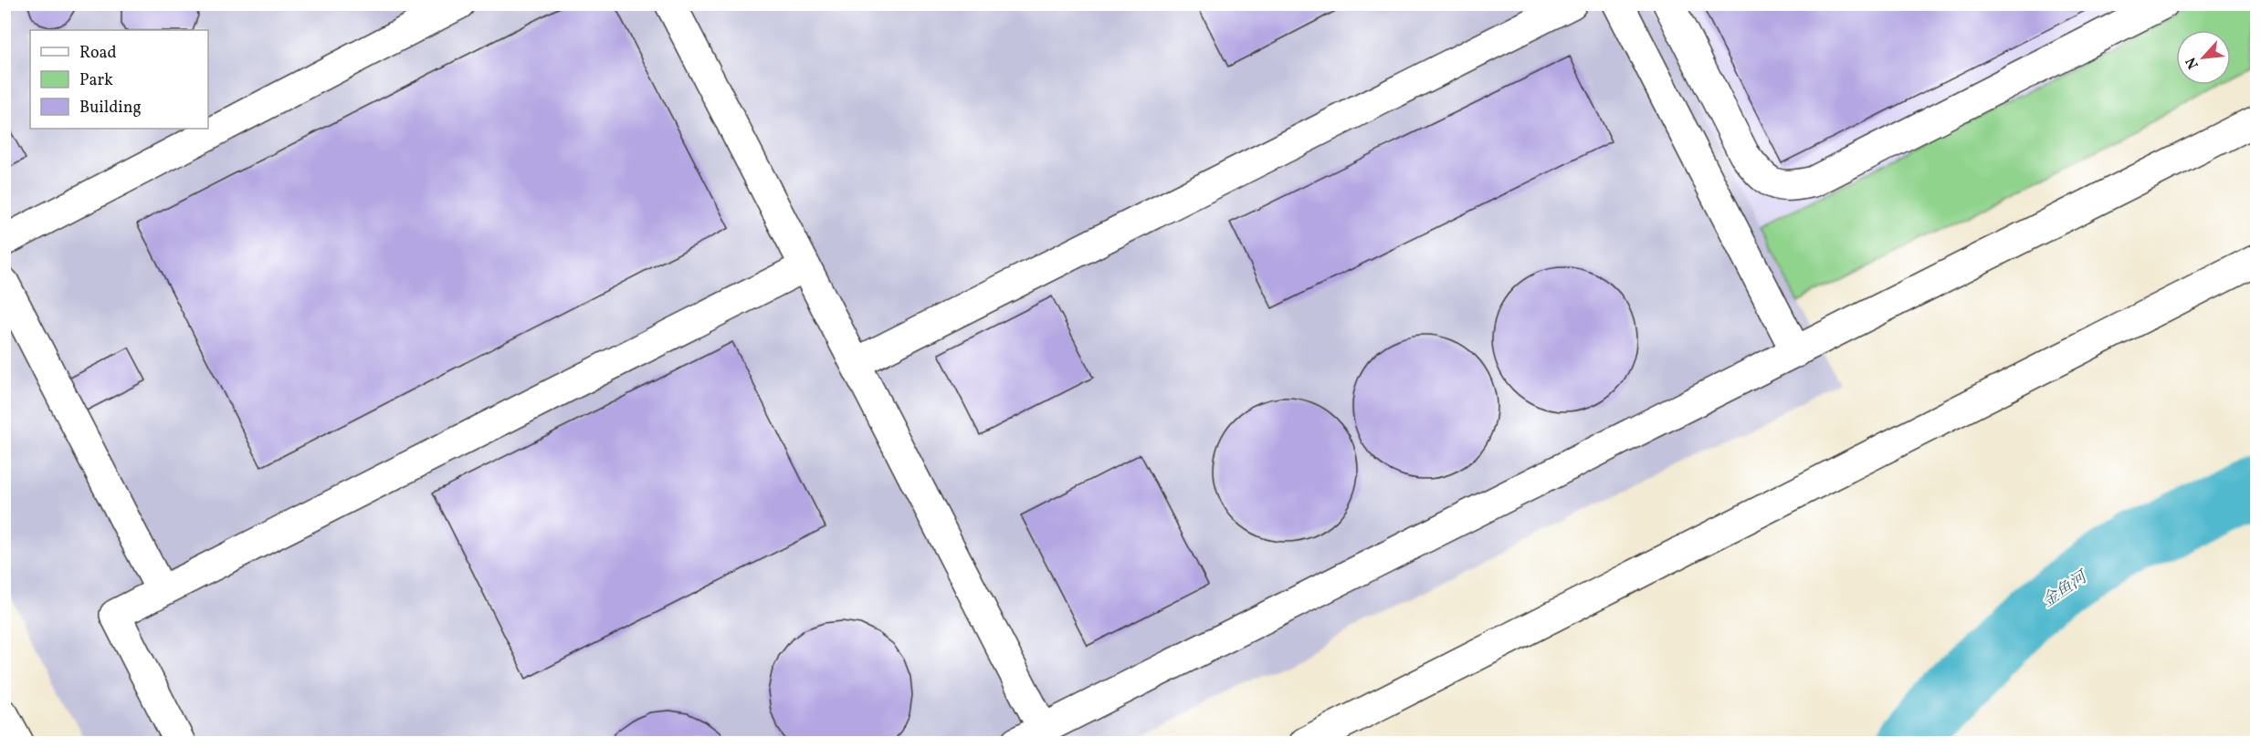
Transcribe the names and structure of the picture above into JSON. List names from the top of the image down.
{
  "water": ["金鱼河"],
  "legend": ["Road", "Park", "Building"],
  "north": "bottom left"
}
